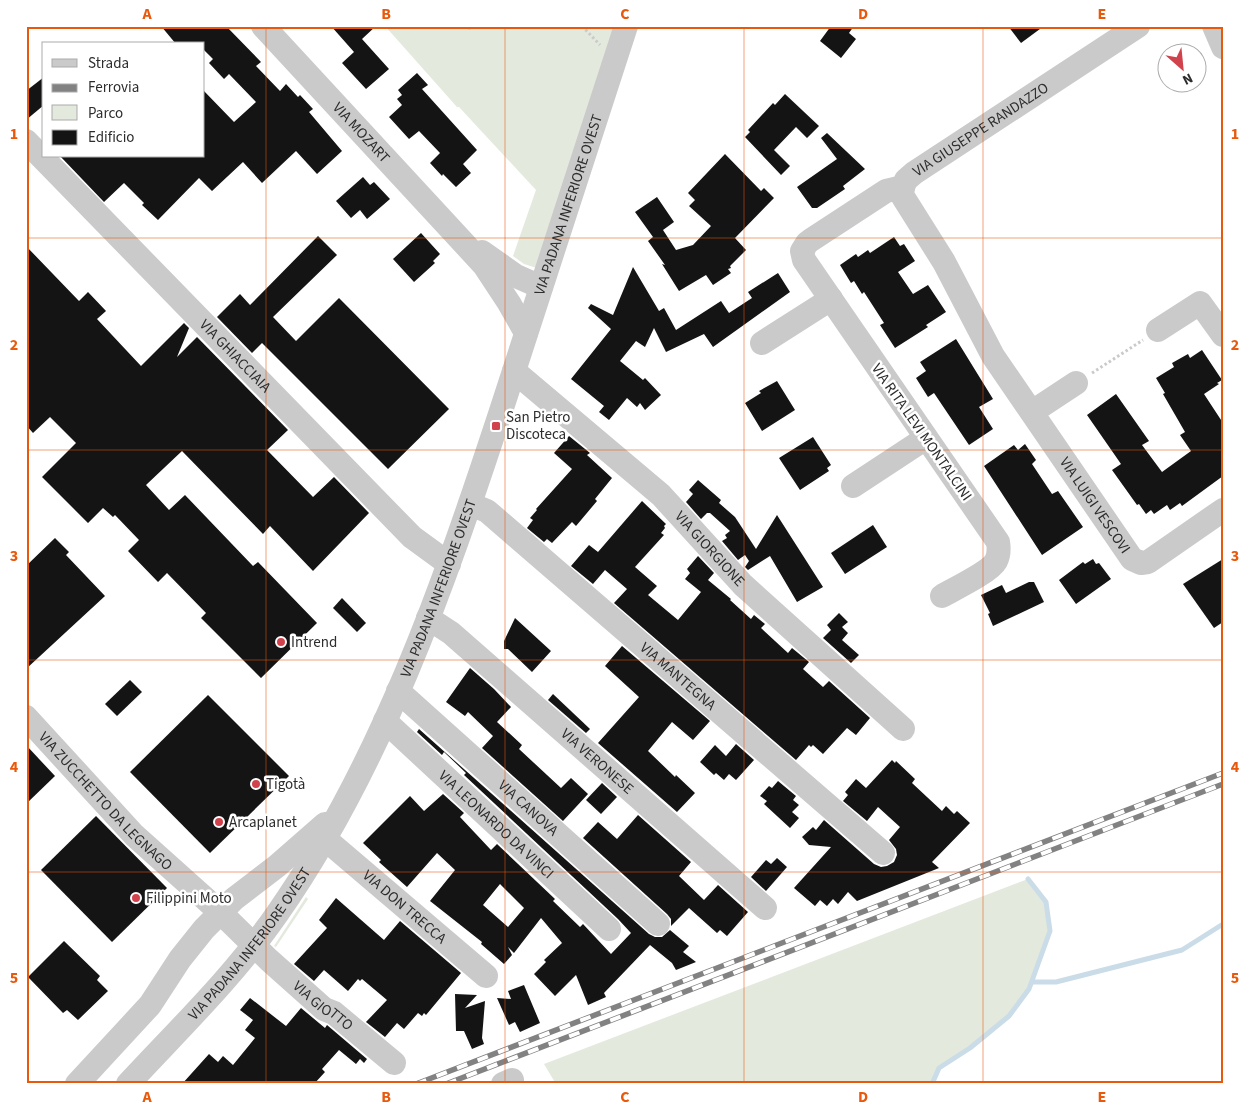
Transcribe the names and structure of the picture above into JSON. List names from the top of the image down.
{
  "streets": {
    "street": [
      "VIA GIUSEPPE RANDAZZO",
      "VIA MOZART",
      "VIA PADANA INFERIORE OVEST",
      "VIA GHIACCIAIA",
      "VIA RITA LEVI MONTALCINI",
      "VIA LUIGI VESCOVI",
      "VIA GIORGIONE",
      "VIA MANTEGNA",
      "VIA VERONESE",
      "VIA ZUCCHETTO DA LEGNAGO",
      "VIA CANOVA",
      "VIA LEONARDO DA VINCI",
      "VIA DON TRECCA",
      "VIA GIOTTO"
    ]
  },
  "crossings": [
    ["VIA GIUSEPPE RANDAZZO", "VIA RITA LEVI MONTALCINI"],
    ["VIA GIUSEPPE RANDAZZO", "VIA LUIGI VESCOVI"],
    ["VIA MOZART", "VIA PADANA INFERIORE OVEST"],
    ["VIA PADANA INFERIORE OVEST", "VIA GHIACCIAIA"],
    ["VIA PADANA INFERIORE OVEST", "VIA GIORGIONE"],
    ["VIA PADANA INFERIORE OVEST", "VIA MANTEGNA"],
    ["VIA PADANA INFERIORE OVEST", "VIA VERONESE"],
    ["VIA PADANA INFERIORE OVEST", "VIA ZUCCHETTO DA LEGNAGO"],
    ["VIA PADANA INFERIORE OVEST", "VIA CANOVA"],
    ["VIA PADANA INFERIORE OVEST", "VIA LEONARDO DA VINCI"],
    ["VIA PADANA INFERIORE OVEST", "VIA DON TRECCA"],
    ["VIA PADANA INFERIORE OVEST", "VIA GIOTTO"],
    ["VIA ZUCCHETTO DA LEGNAGO", "VIA GIOTTO"]
  ],
  "places": {
    "transit": ["San Pietro Discoteca"],
    "other": [
      "Intrend",
      "Tigotà",
      "Arcaplanet",
      "Filippini Moto"
    ]
  },
  "legend": [
    "Strada",
    "Ferrovia",
    "Parco",
    "Edificio"
  ],
  "north": "bottom right",
  "grid": {
    "columns": [
      "A",
      "B",
      "C",
      "D",
      "E"
    ],
    "rows": [
      "1",
      "2",
      "3",
      "4",
      "5"
    ]
  }
}
